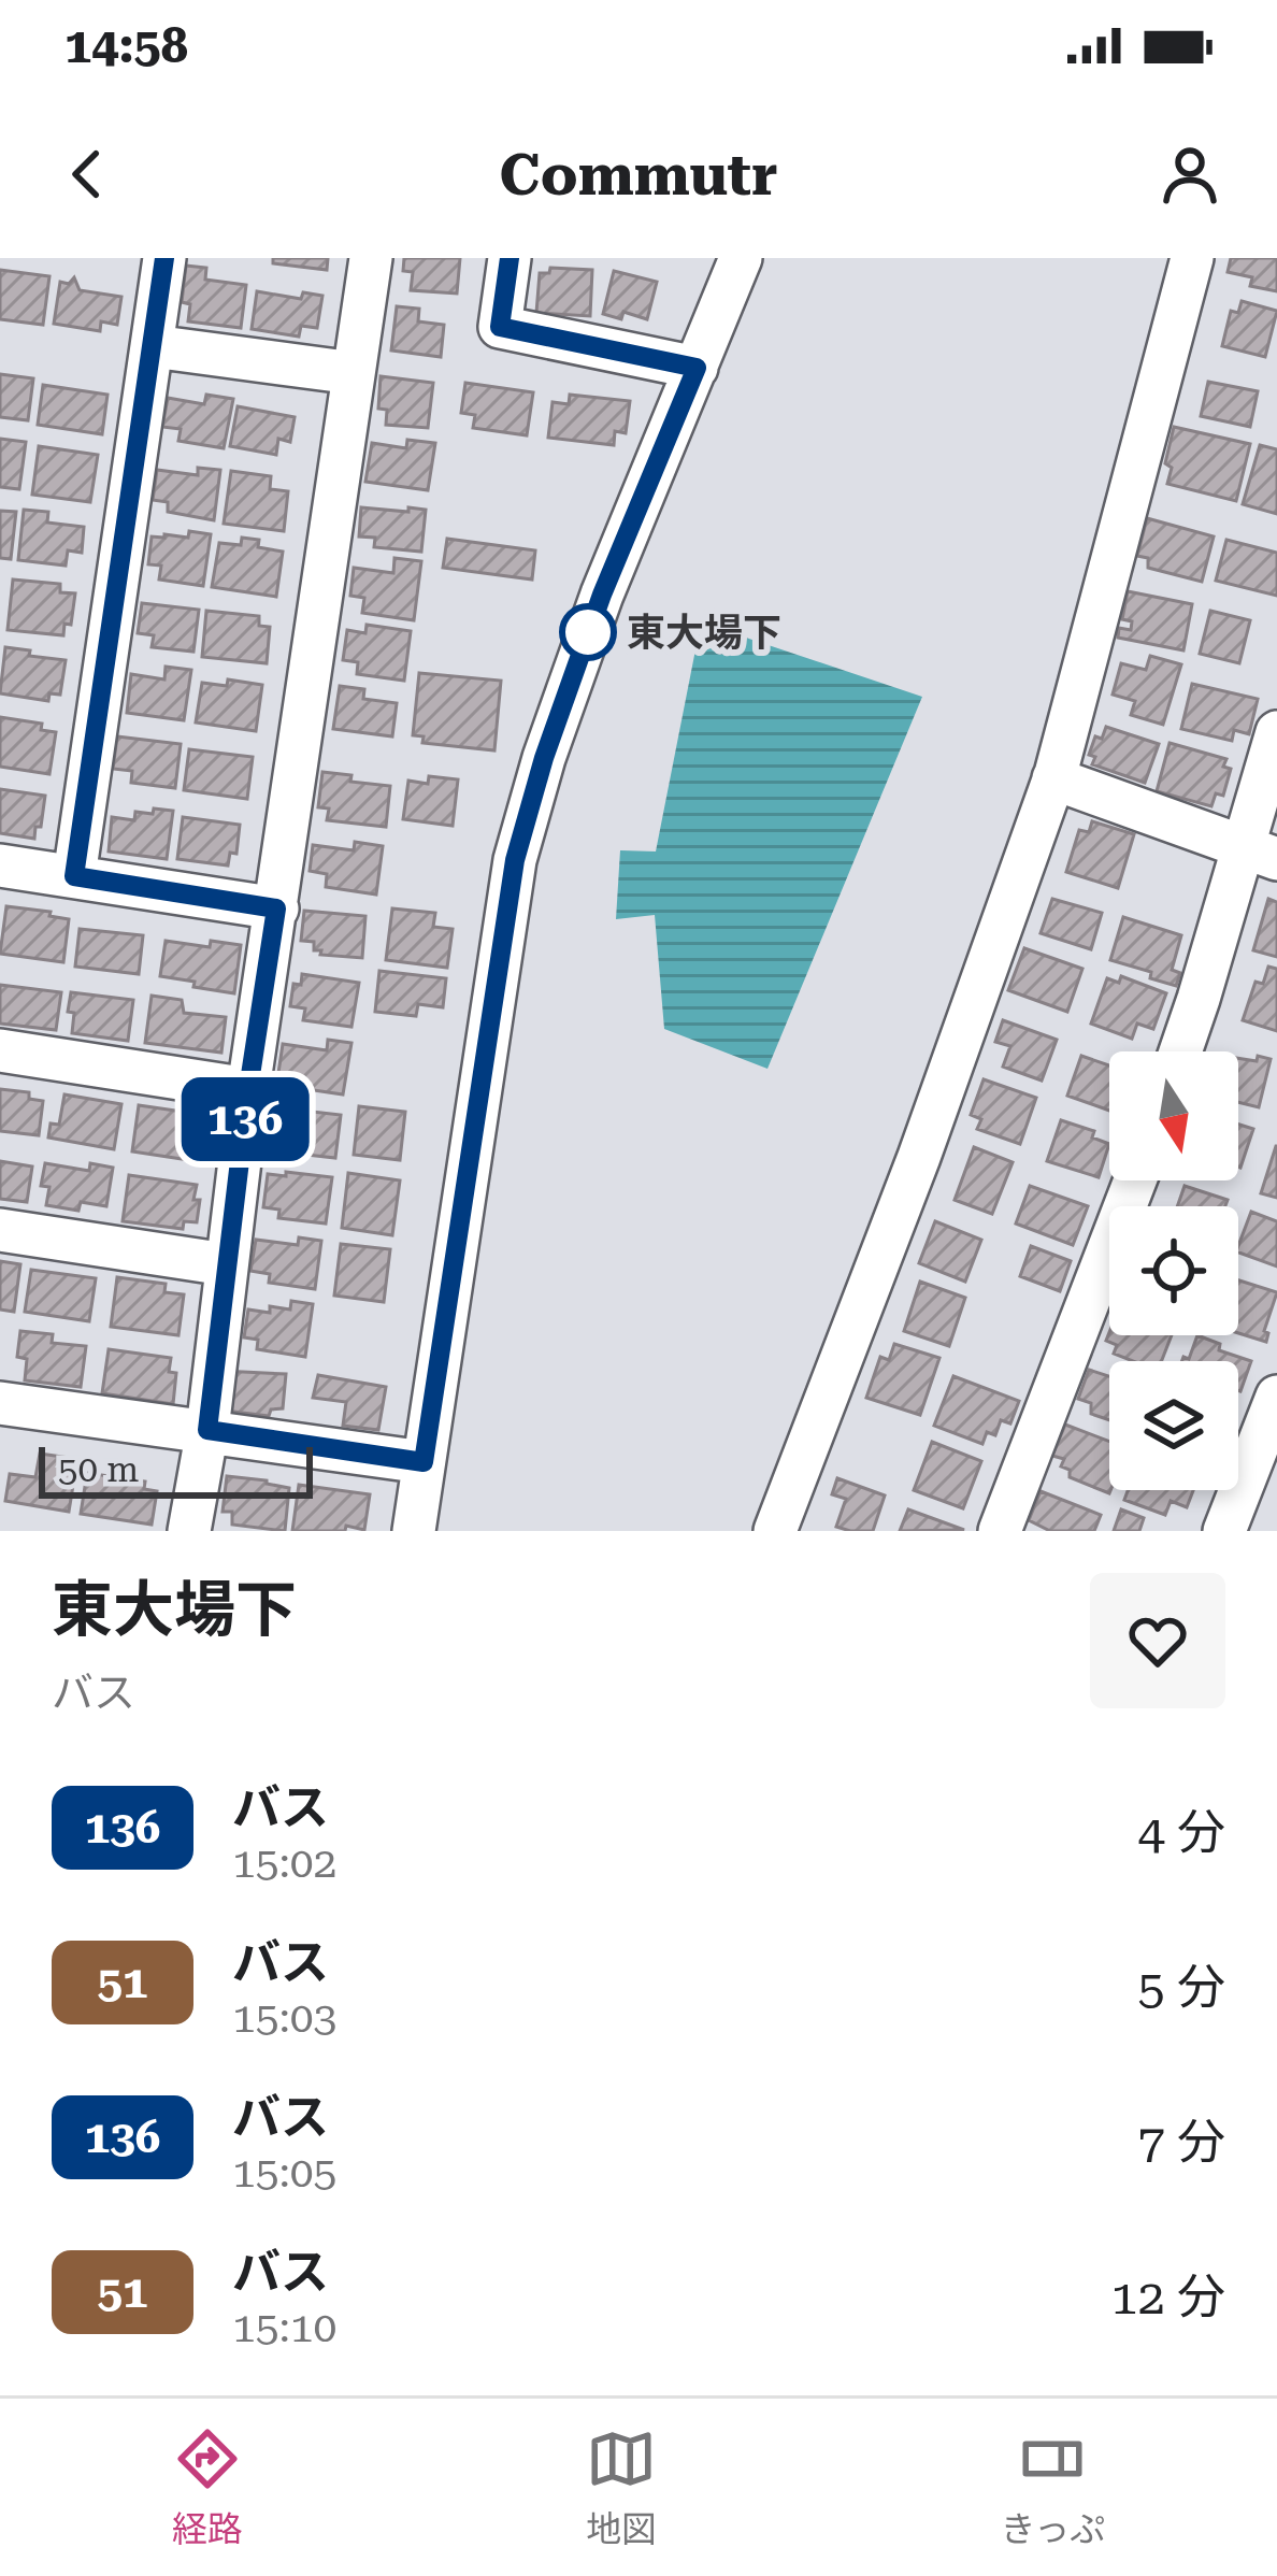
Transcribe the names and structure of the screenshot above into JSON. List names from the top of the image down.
{
  "places": ["東大場下"],
  "lines": ["bus line 136"],
  "scale_bar": "50 m",
  "north": "bottom",
  "page": {
    "status": "14:58",
    "header": "Commutr",
    "on_map": "136",
    "scale": "50 m",
    "heading": ["東大場下", "バス"],
    "list": [
      {
        "mark": "136",
        "name": "バス",
        "note": "15:02",
        "value": "4 分"
      },
      {
        "mark": "51",
        "name": "バス",
        "note": "15:03",
        "value": "5 分"
      },
      {
        "mark": "136",
        "name": "バス",
        "note": "15:05",
        "value": "7 分"
      },
      {
        "mark": "51",
        "name": "バス",
        "note": "15:10",
        "value": "12 分"
      }
    ],
    "tabs": ["経路", "地図", "きっぷ"]
  }
}
